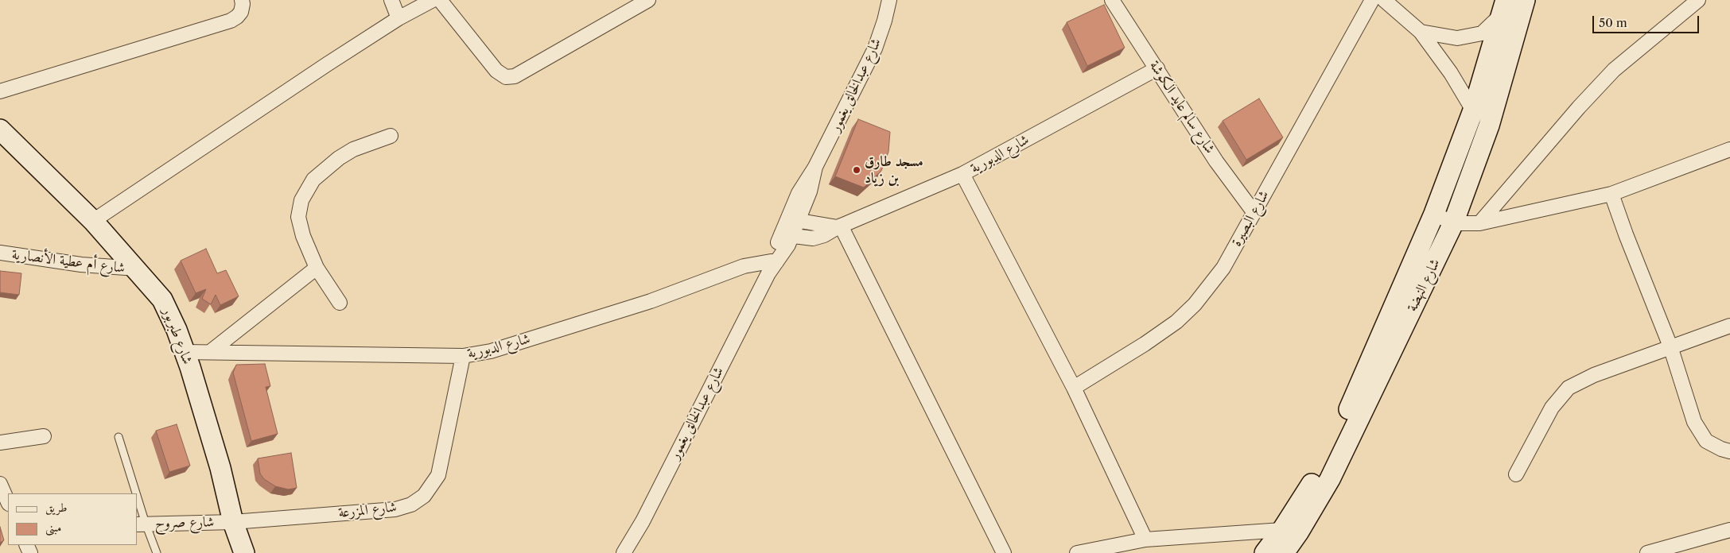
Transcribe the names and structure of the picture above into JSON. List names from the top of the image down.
{
  "streets": {
    "street": [
      "شارع عبدالخالق يغمور",
      "شارع سالم عايد الكوشة",
      "شارع الدبورية",
      "شارع البصيرة",
      "شارع أم عطية الأنصارية",
      "شارع النهضة",
      "شارع طبربور",
      "شارع المزرعة",
      "شارع صروح"
    ]
  },
  "crossings": [
    ["شارع عبدالخالق يغمور", "شارع الدبورية"],
    ["شارع سالم عايد الكوشة", "شارع الدبورية"],
    ["شارع سالم عايد الكوشة", "شارع البصيرة"],
    ["شارع الدبورية", "شارع طبربور"],
    ["شارع الدبورية", "شارع المزرعة"],
    ["شارع أم عطية الأنصارية", "شارع طبربور"],
    ["شارع طبربور", "شارع المزرعة"],
    ["شارع طبربور", "شارع صروح"],
    ["شارع المزرعة", "شارع صروح"]
  ],
  "places": ["مسجد طارق بن زياد"],
  "legend": ["طريق", "مبنى"],
  "scale_bar": "50 m"
}
